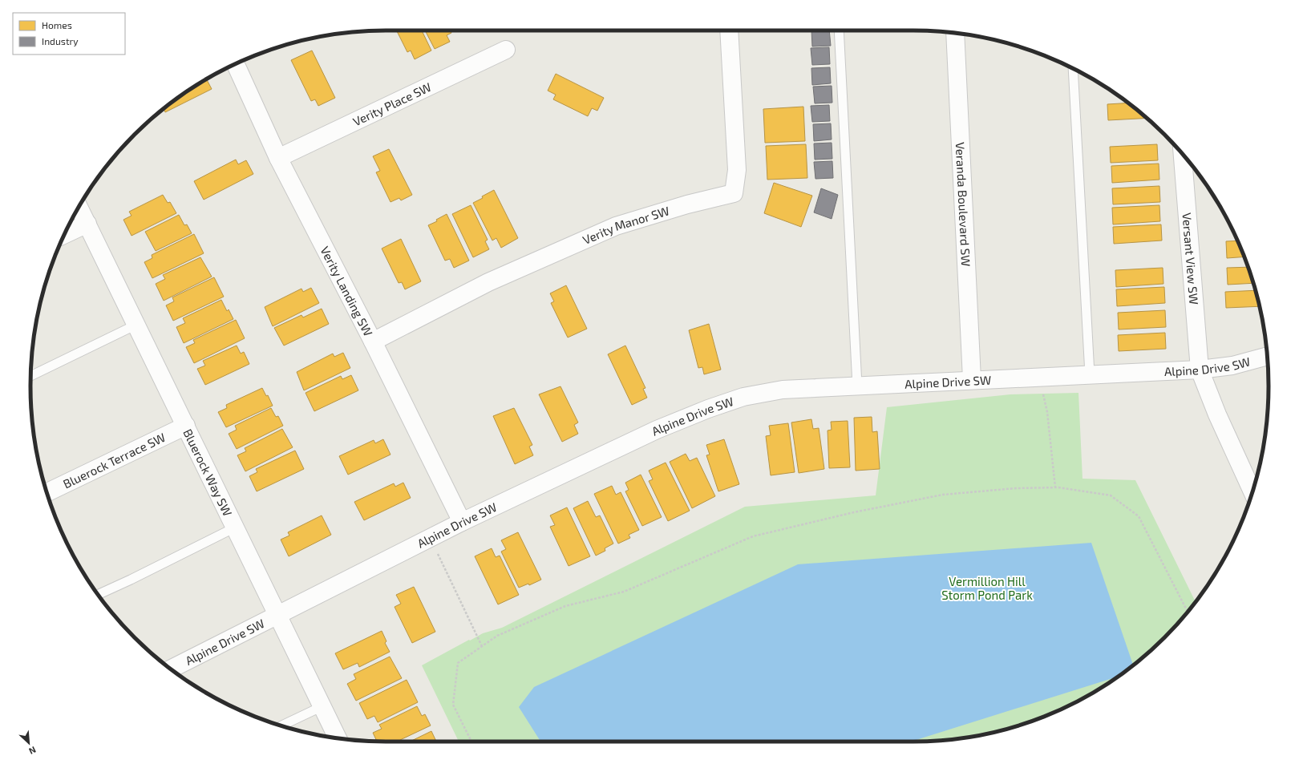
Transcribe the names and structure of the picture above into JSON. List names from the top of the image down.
{
  "streets": {
    "street": [
      "Verity Place SW",
      "Veranda Boulevard SW",
      "Verity Manor SW",
      "Versant View SW",
      "Verity Landing SW",
      "Alpine Drive SW",
      "Bluerock Terrace SW",
      "Bluerock Way SW"
    ]
  },
  "crossings": [
    ["Verity Place SW", "Verity Landing SW"],
    ["Veranda Boulevard SW", "Alpine Drive SW"],
    ["Verity Manor SW", "Verity Landing SW"],
    ["Versant View SW", "Alpine Drive SW"],
    ["Verity Landing SW", "Alpine Drive SW"],
    ["Alpine Drive SW", "Bluerock Way SW"],
    ["Bluerock Terrace SW", "Bluerock Way SW"]
  ],
  "parks": ["Vermillion Hill Storm Pond Park"],
  "legend": ["Homes", "Industry"],
  "north": "bottom right"
}
